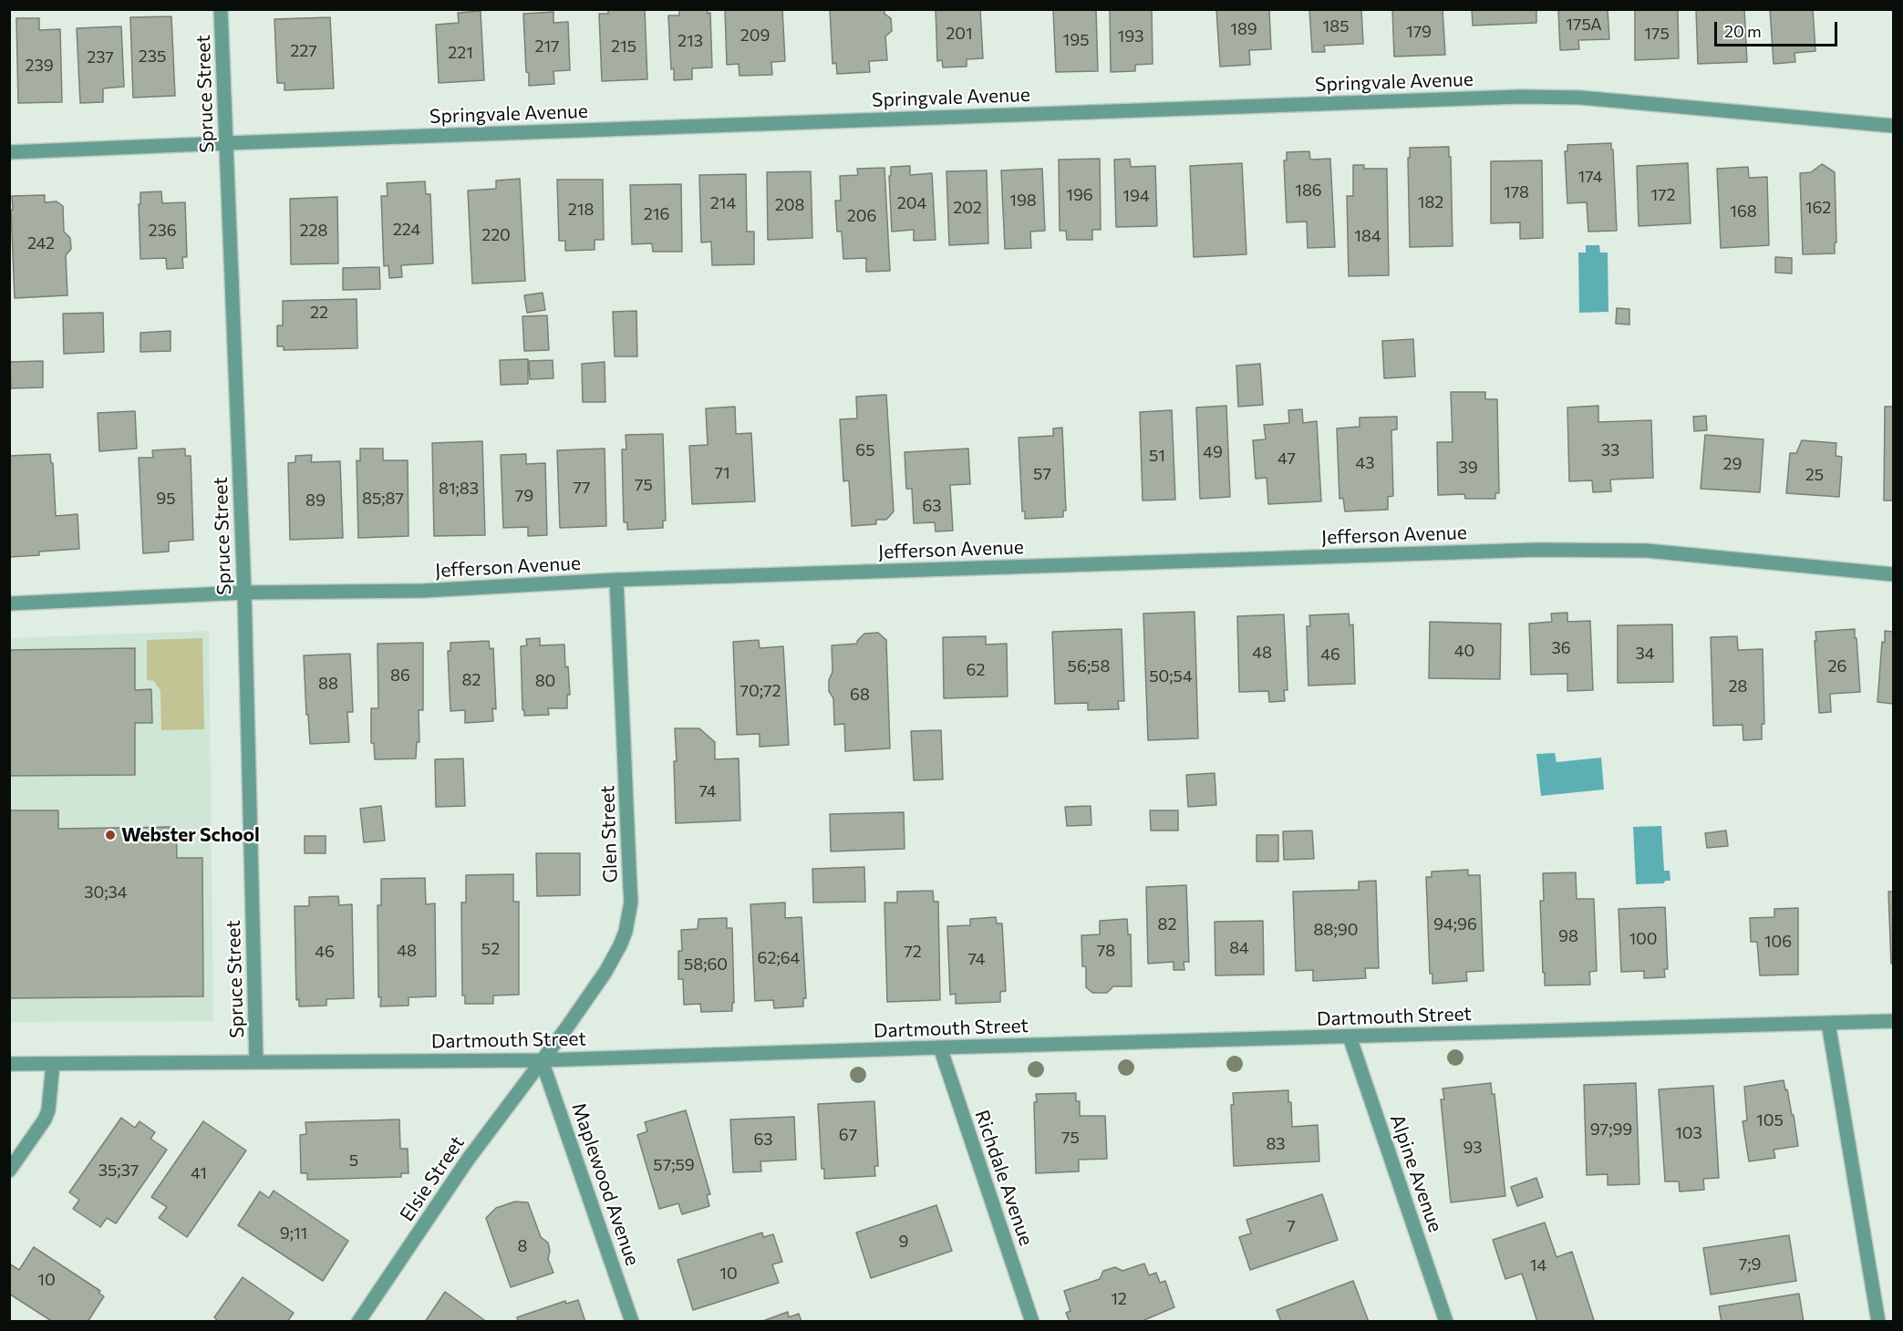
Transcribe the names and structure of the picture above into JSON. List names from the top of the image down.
{
  "streets": {
    "street": [
      "Springvale Avenue",
      "Spruce Street",
      "Jefferson Avenue",
      "Glen Street",
      "Dartmouth Street",
      "Alpine Avenue",
      "Richdale Avenue",
      "Elsie Street",
      "Maplewood Avenue"
    ]
  },
  "crossings": [
    ["Springvale Avenue", "Spruce Street"],
    ["Spruce Street", "Jefferson Avenue"],
    ["Spruce Street", "Dartmouth Street"],
    ["Jefferson Avenue", "Glen Street"],
    ["Glen Street", "Dartmouth Street"],
    ["Glen Street", "Elsie Street"],
    ["Glen Street", "Maplewood Avenue"],
    ["Dartmouth Street", "Alpine Avenue"],
    ["Dartmouth Street", "Richdale Avenue"],
    ["Dartmouth Street", "Elsie Street"],
    ["Dartmouth Street", "Maplewood Avenue"],
    ["Elsie Street", "Maplewood Avenue"]
  ],
  "places": ["Webster School"],
  "house_numbers": [
    "175A",
    "185",
    "189",
    "179",
    "201",
    "175",
    "209",
    "193",
    "195",
    "213",
    "217",
    "215",
    "227",
    "221",
    "235",
    "237",
    "239",
    "174",
    "186",
    "178",
    "196",
    "172",
    "194",
    "198",
    "182",
    "214",
    "204",
    "208",
    "202",
    "162",
    "218",
    "168",
    "216",
    "206",
    "224",
    "236",
    "228",
    "220",
    "184",
    "242",
    "22",
    "65",
    "33",
    "49",
    "51",
    "47",
    "43",
    "29",
    "39",
    "71",
    "57",
    "25",
    "75",
    "77",
    "81;83",
    "79",
    "95",
    "85;87",
    "89",
    "63",
    "36",
    "40",
    "48",
    "34",
    "46",
    "56;58",
    "26",
    "62",
    "86",
    "50;54",
    "82",
    "80",
    "88",
    "28",
    "70;72",
    "68",
    "74",
    "30;34",
    "82",
    "94;96",
    "88;90",
    "98",
    "100",
    "106",
    "84",
    "52",
    "48",
    "78",
    "46",
    "72",
    "62;64",
    "74",
    "58;60",
    "105",
    "97;99",
    "103",
    "67",
    "75",
    "63",
    "83",
    "93",
    "5",
    "57;59",
    "35;37",
    "41",
    "7",
    "9;11",
    "9",
    "8",
    "7;9",
    "14",
    "10",
    "10",
    "12"
  ],
  "scale_bar": "20 m"
}
